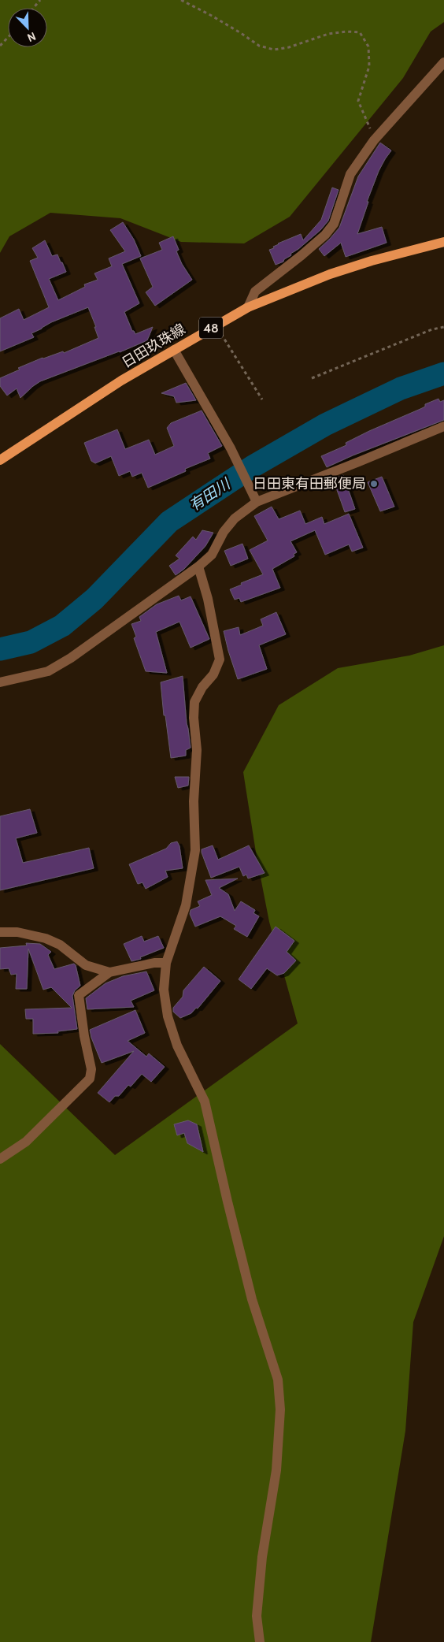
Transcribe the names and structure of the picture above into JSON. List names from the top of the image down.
{
  "streets": {
    "main road": ["48", "日田玖珠線"]
  },
  "water": ["有田川"],
  "places": ["日田東有田郵便局"],
  "north": "bottom right"
}
